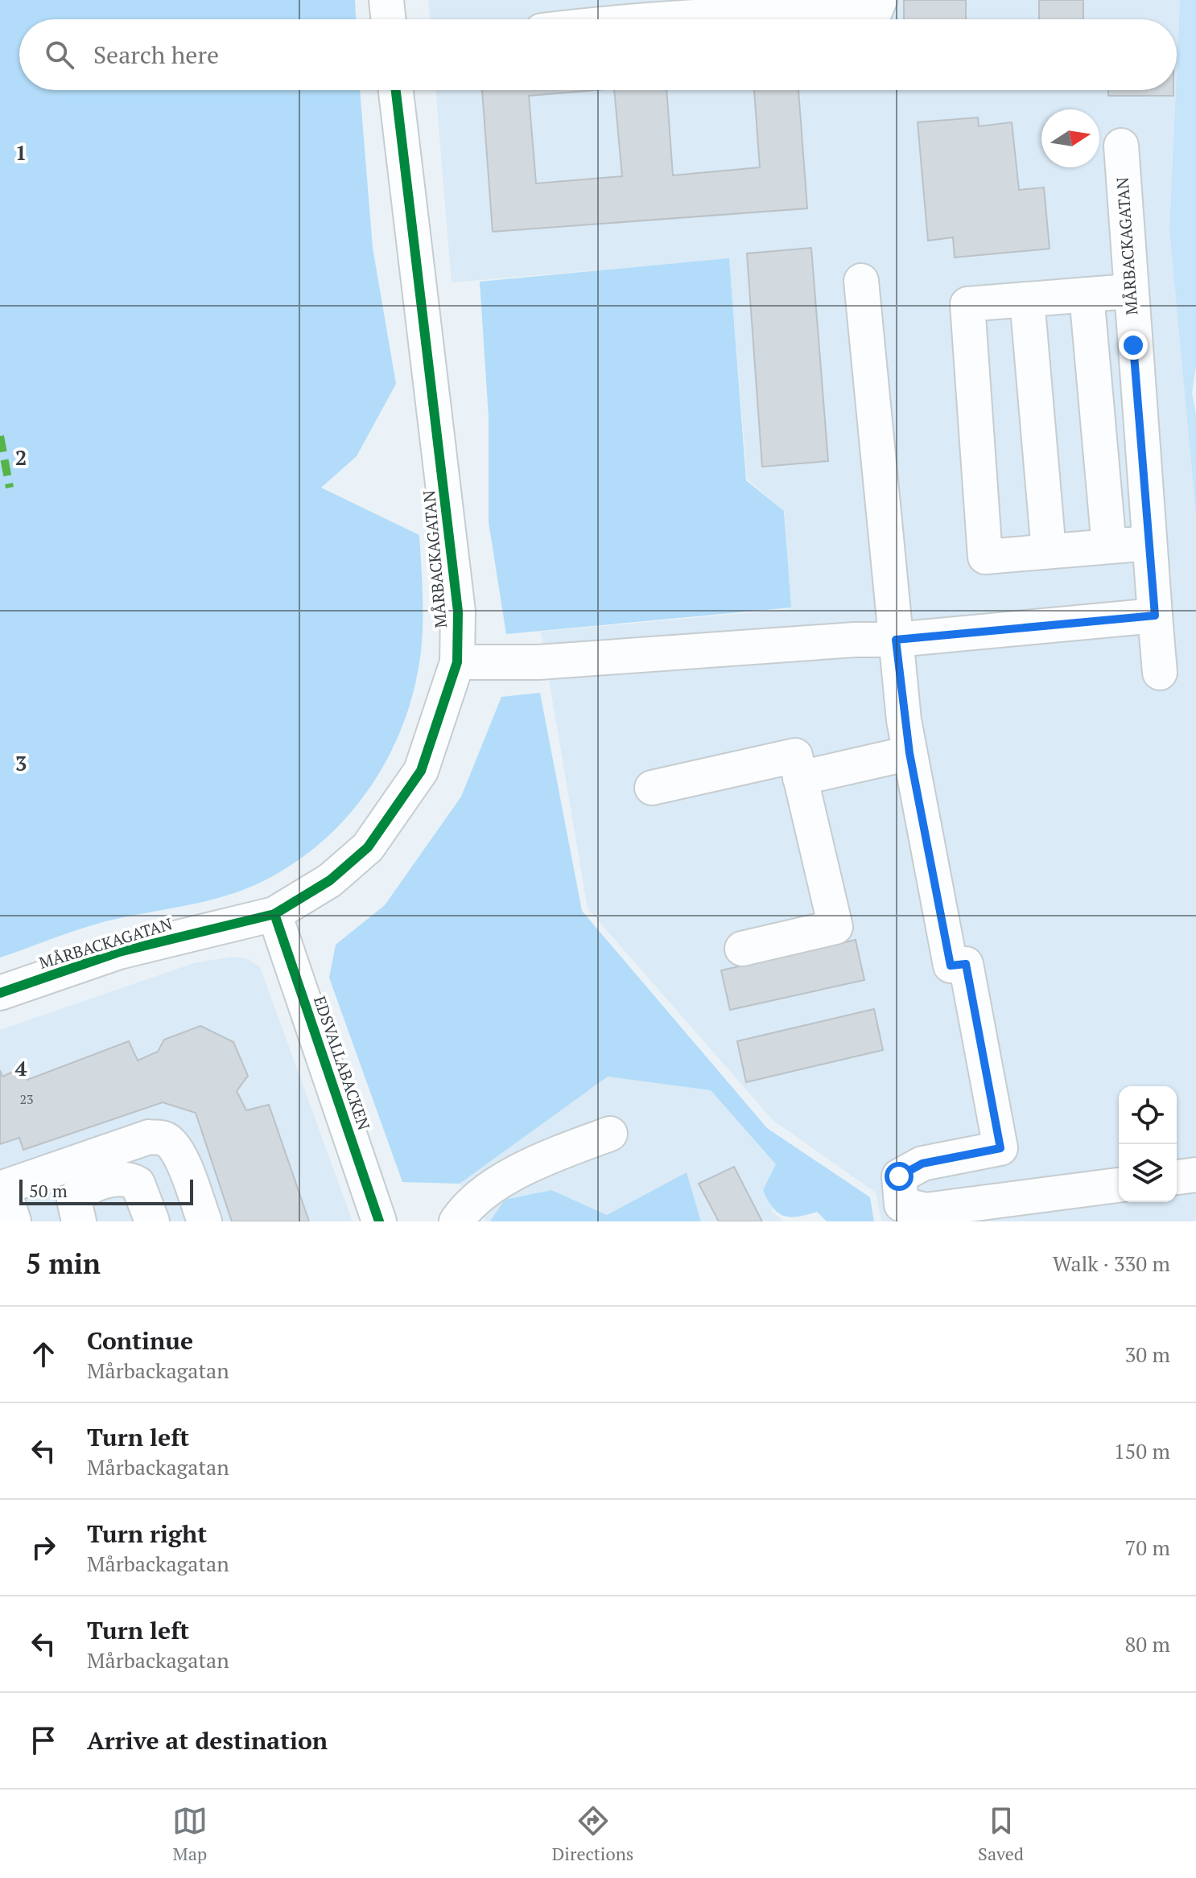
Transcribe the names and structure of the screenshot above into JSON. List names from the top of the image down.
{
  "streets": {
    "street": ["MÅRBACKAGATAN", "EDSVALLABACKEN"]
  },
  "crossings": [
    ["MÅRBACKAGATAN", "EDSVALLABACKEN"]
  ],
  "house_numbers": ["23"],
  "scale_bar": "50 m",
  "north": "right",
  "page": {
    "search": "Search here",
    "scale": "50 m",
    "heading": ["5 min", "Walk · 330 m"],
    "list": [
      ["Continue", "Mårbackagatan", "30 m"],
      ["Turn left", "Mårbackagatan", "150 m"],
      ["Turn right", "Mårbackagatan", "70 m"],
      ["Turn left", "Mårbackagatan", "80 m"],
      "Arrive at destination"
    ],
    "nav": ["Map", "Directions", "Saved"]
  },
  "grid": {
    "rows": [
      "1",
      "2",
      "3",
      "4"
    ]
  }
}
